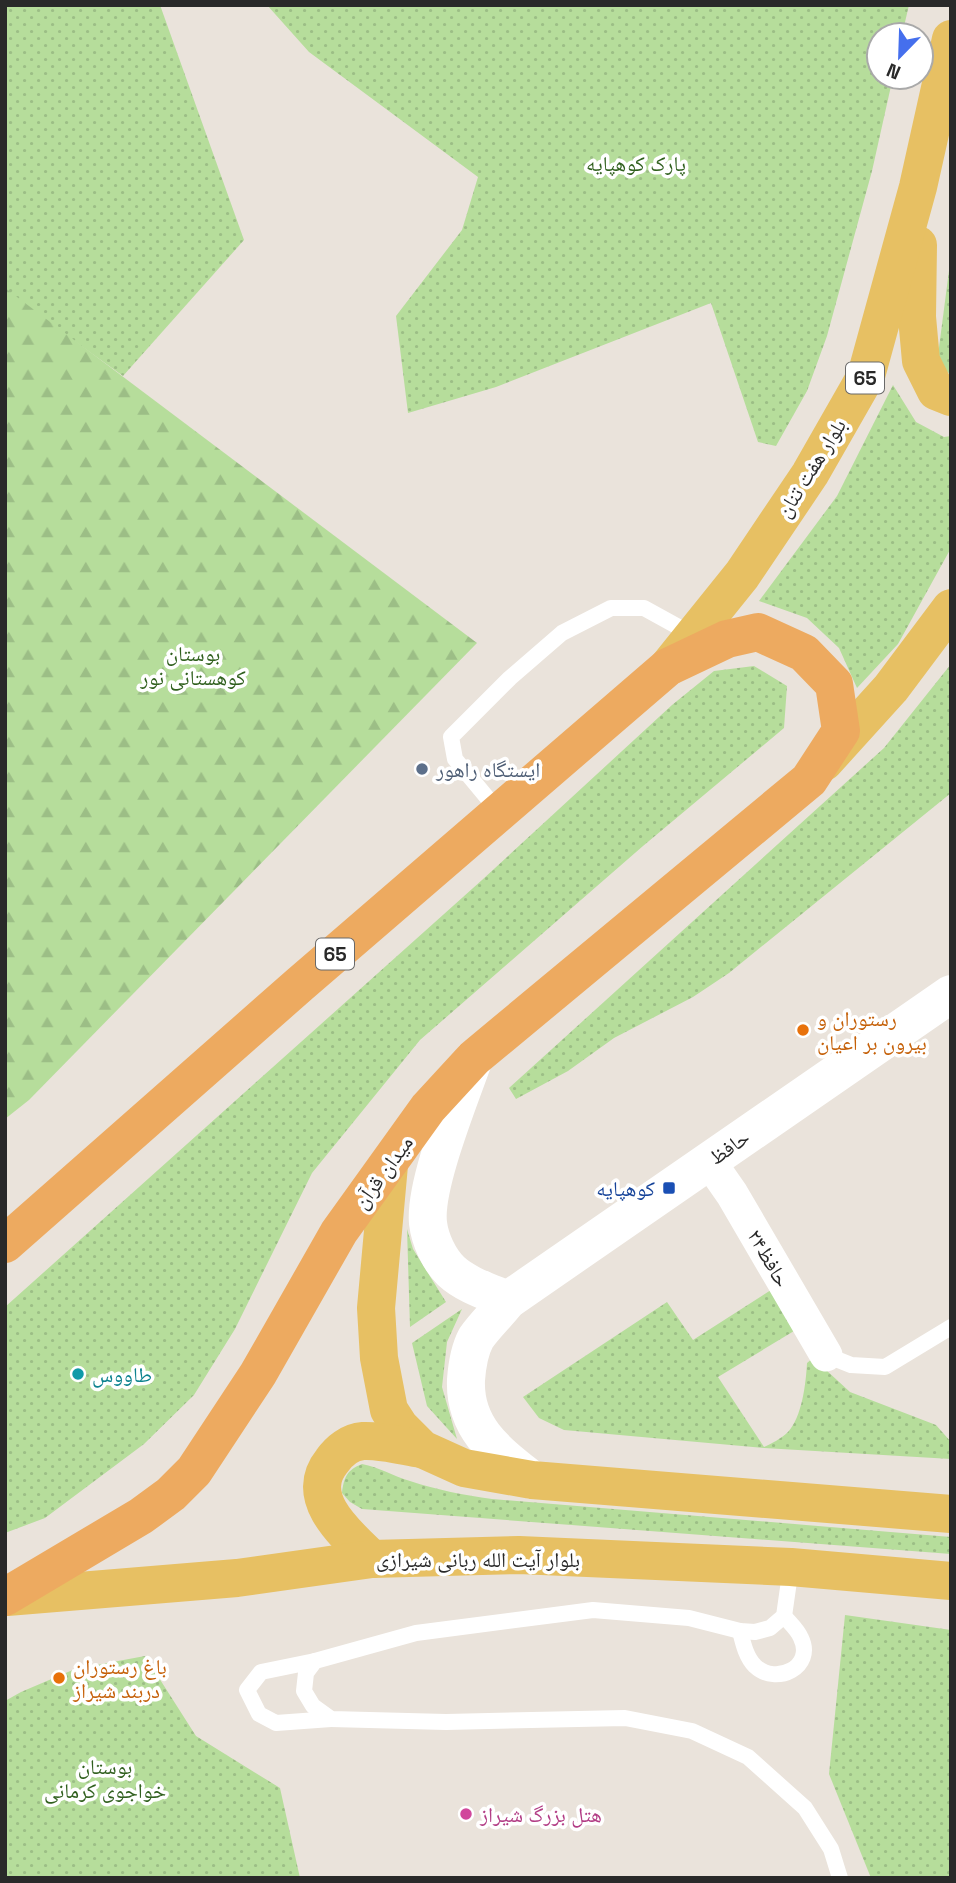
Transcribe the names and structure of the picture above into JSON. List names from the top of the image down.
{
  "streets": {
    "highway": ["65", "میدان قرآن"],
    "main road": ["بلوار هفت تنان", "حافظ", "بلوار آیت الله ربانی شیرازی"],
    "street": ["حافظ۲۴"]
  },
  "crossings": [
    ["65", "بلوار هفت تنان"],
    ["65", "میدان قرآن"],
    ["حافظ", "حافظ۲۴"],
    ["میدان قرآن", "بلوار آیت الله ربانی شیرازی"]
  ],
  "parks": ["پارک کوهپایه", "بوستان کوهستانی نور", "بوستان خواجوی کرمانی"],
  "places": {
    "other": [
      "ایستگاه راهور",
      "رستوران و بیرون بر اعيان",
      "طاووس",
      "باغ رستوران دربند شیراز",
      "هتل بزرگ شیراز"
    ],
    "transit": ["کوهپایه"]
  },
  "north": "bottom left"
}
